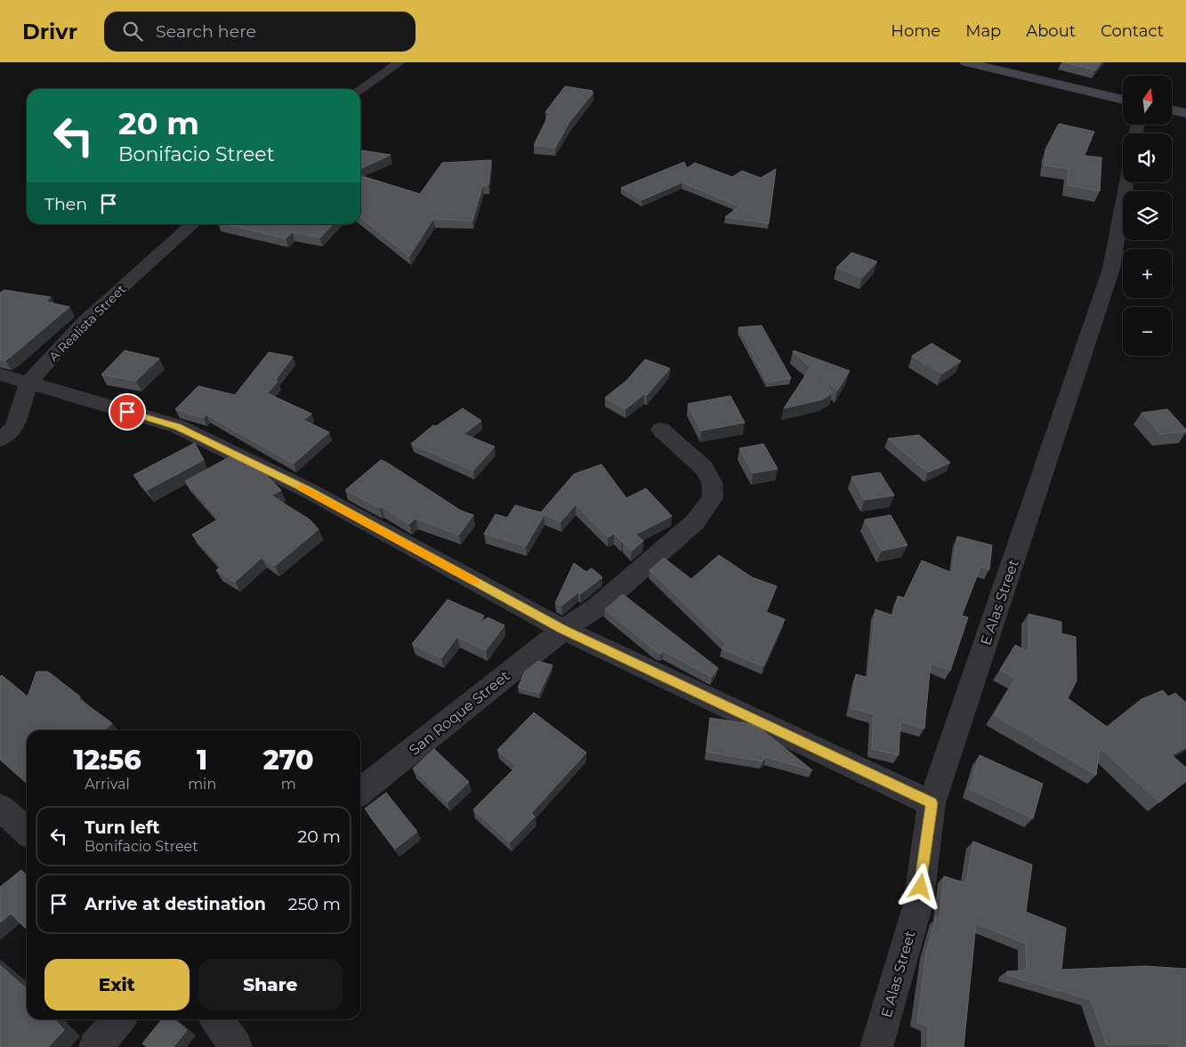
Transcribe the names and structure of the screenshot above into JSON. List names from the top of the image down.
{
  "streets": {
    "street": ["A Realista Street", "E Alas Street", "San Roque Street"]
  },
  "north": "top",
  "page": {
    "header": "Drivr",
    "search": "Search here",
    "nav": [
      "Home",
      "Map",
      "About",
      "Contact"
    ],
    "map_buttons": ["+", "−"],
    "turn": ["20 m", "Bonifacio Street"],
    "then": "Then",
    "eta": [
      "12:56",
      "Arrival",
      "1",
      "min",
      "270",
      "m"
    ],
    "list": [
      {
        "name": "Turn left",
        "note": "Bonifacio Street",
        "value": "20 m"
      },
      {
        "name": "Arrive at destination",
        "value": "250 m"
      }
    ],
    "buttons": ["Exit", "Share"]
  }
}
